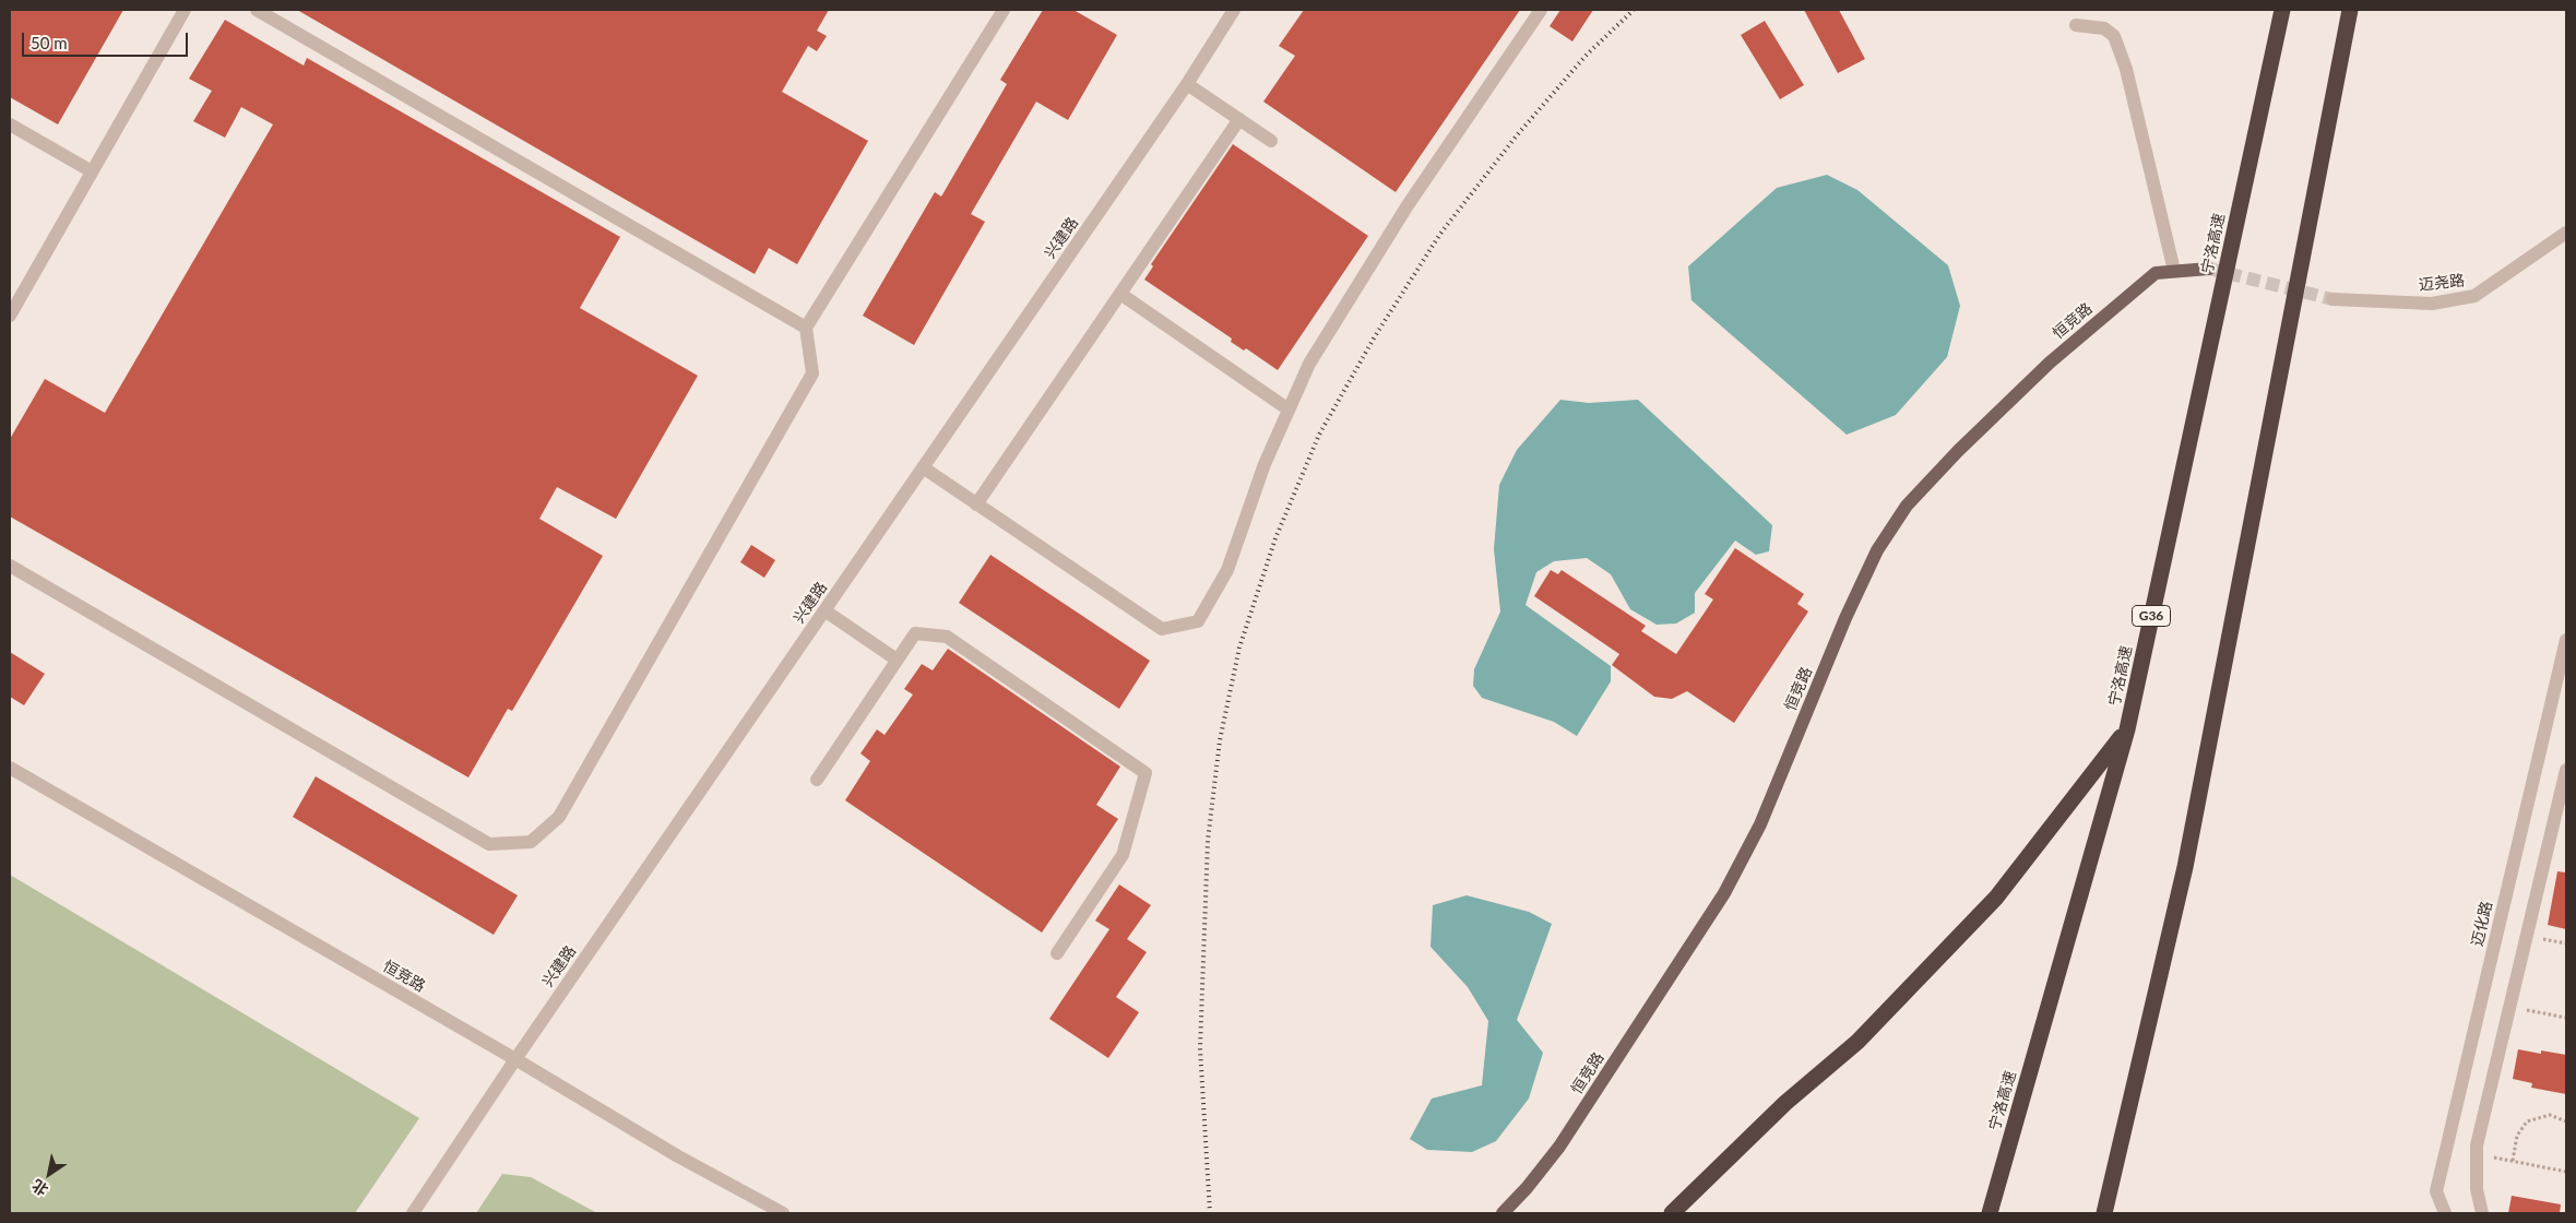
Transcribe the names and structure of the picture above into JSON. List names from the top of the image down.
{
  "streets": {
    "highway": ["宁洛高速", "G36"],
    "main road": ["恒竞路"],
    "street": ["兴建路", "迈尧路", "迈化路"]
  },
  "crossings": [
    ["兴建路", "恒竞路"]
  ],
  "scale_bar": "50 m",
  "north": "bottom left"
}
